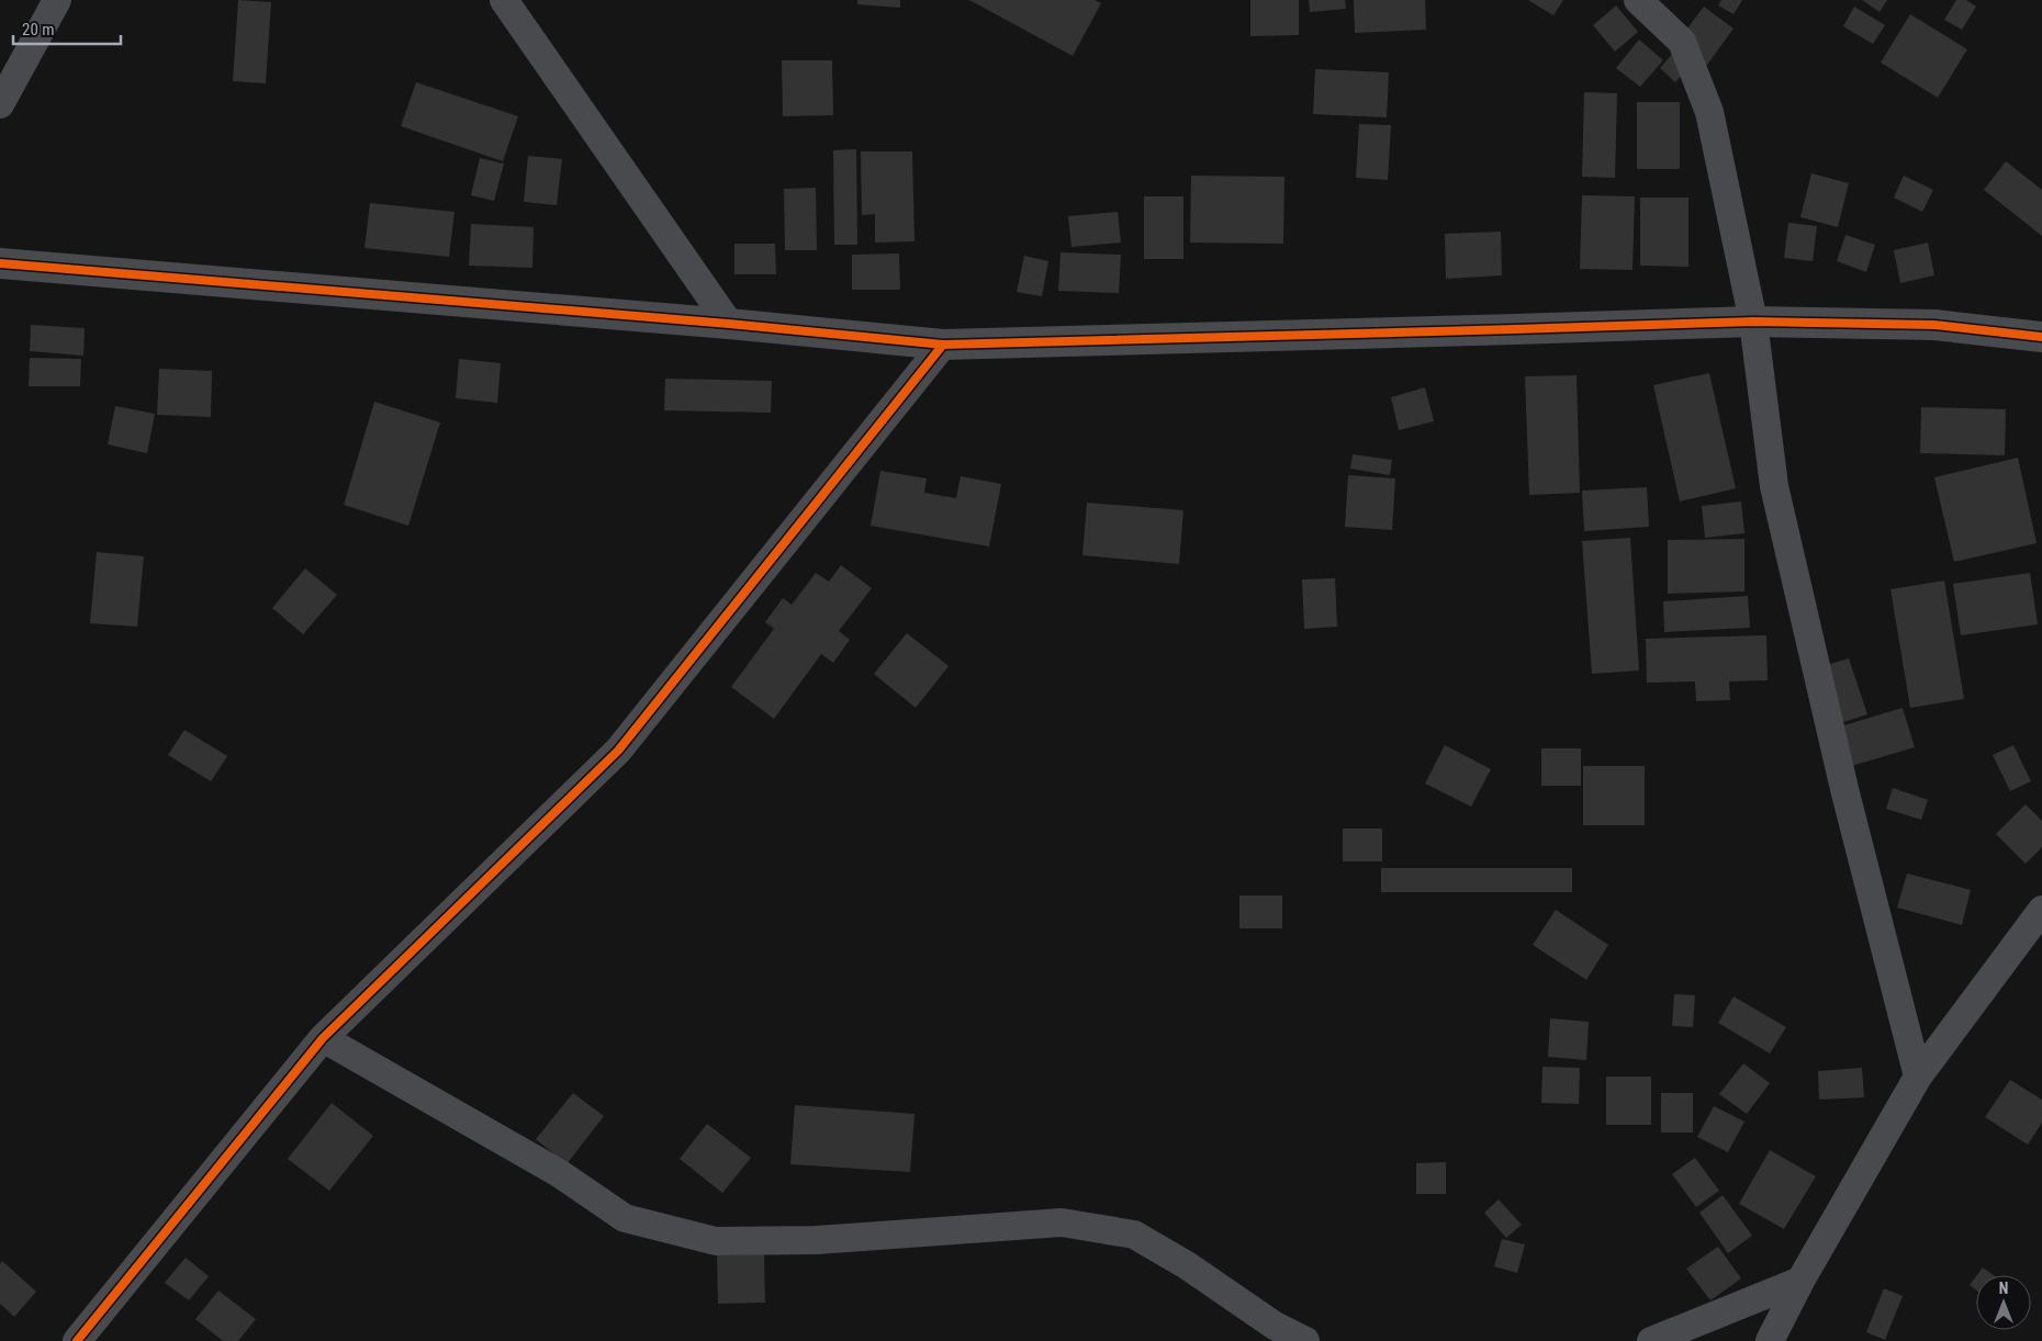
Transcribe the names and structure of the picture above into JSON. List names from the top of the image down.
{
  "scale_bar": "20 m",
  "north": "top"
}
